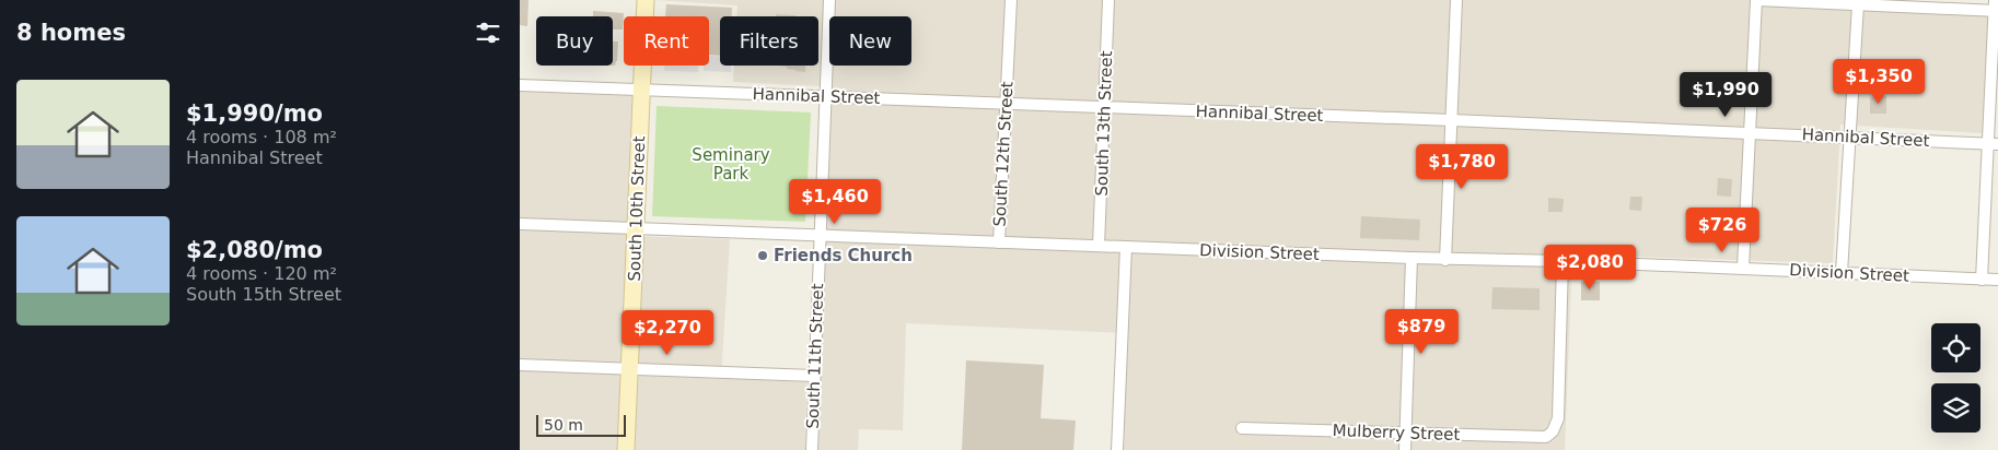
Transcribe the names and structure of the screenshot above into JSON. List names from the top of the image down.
{
  "streets": {
    "main road": ["South 10th Street"],
    "street": [
      "Hannibal Street",
      "South 13th Street",
      "South 12th Street",
      "Division Street",
      "South 11th Street",
      "Mulberry Street"
    ]
  },
  "crossings": [
    ["Hannibal Street", "South 13th Street"],
    ["Hannibal Street", "South 12th Street"],
    ["Hannibal Street", "South 10th Street"],
    ["Hannibal Street", "South 11th Street"],
    ["South 13th Street", "Division Street"],
    ["South 12th Street", "Division Street"],
    ["South 10th Street", "Division Street"],
    ["Division Street", "South 11th Street"],
    ["Division Street", "Mulberry Street"]
  ],
  "parks": ["Seminary Park"],
  "places": ["Friends Church"],
  "scale_bar": "50 m",
  "page": {
    "heading": "8 homes",
    "chip": [
      "Buy",
      "Rent",
      "Filters",
      "New"
    ],
    "price": [
      "$1,350",
      "$1,990",
      "$1,780",
      "$1,460",
      "$726",
      "$2,080",
      "$879",
      "$2,270"
    ],
    "list": [
      {
        "name": "$1,990/mo",
        "note": "4 rooms · 108 m² · Hannibal Street"
      },
      {
        "name": "$2,080/mo",
        "note": "4 rooms · 120 m² · South 15th Street"
      }
    ],
    "scale": "50 m"
  }
}
